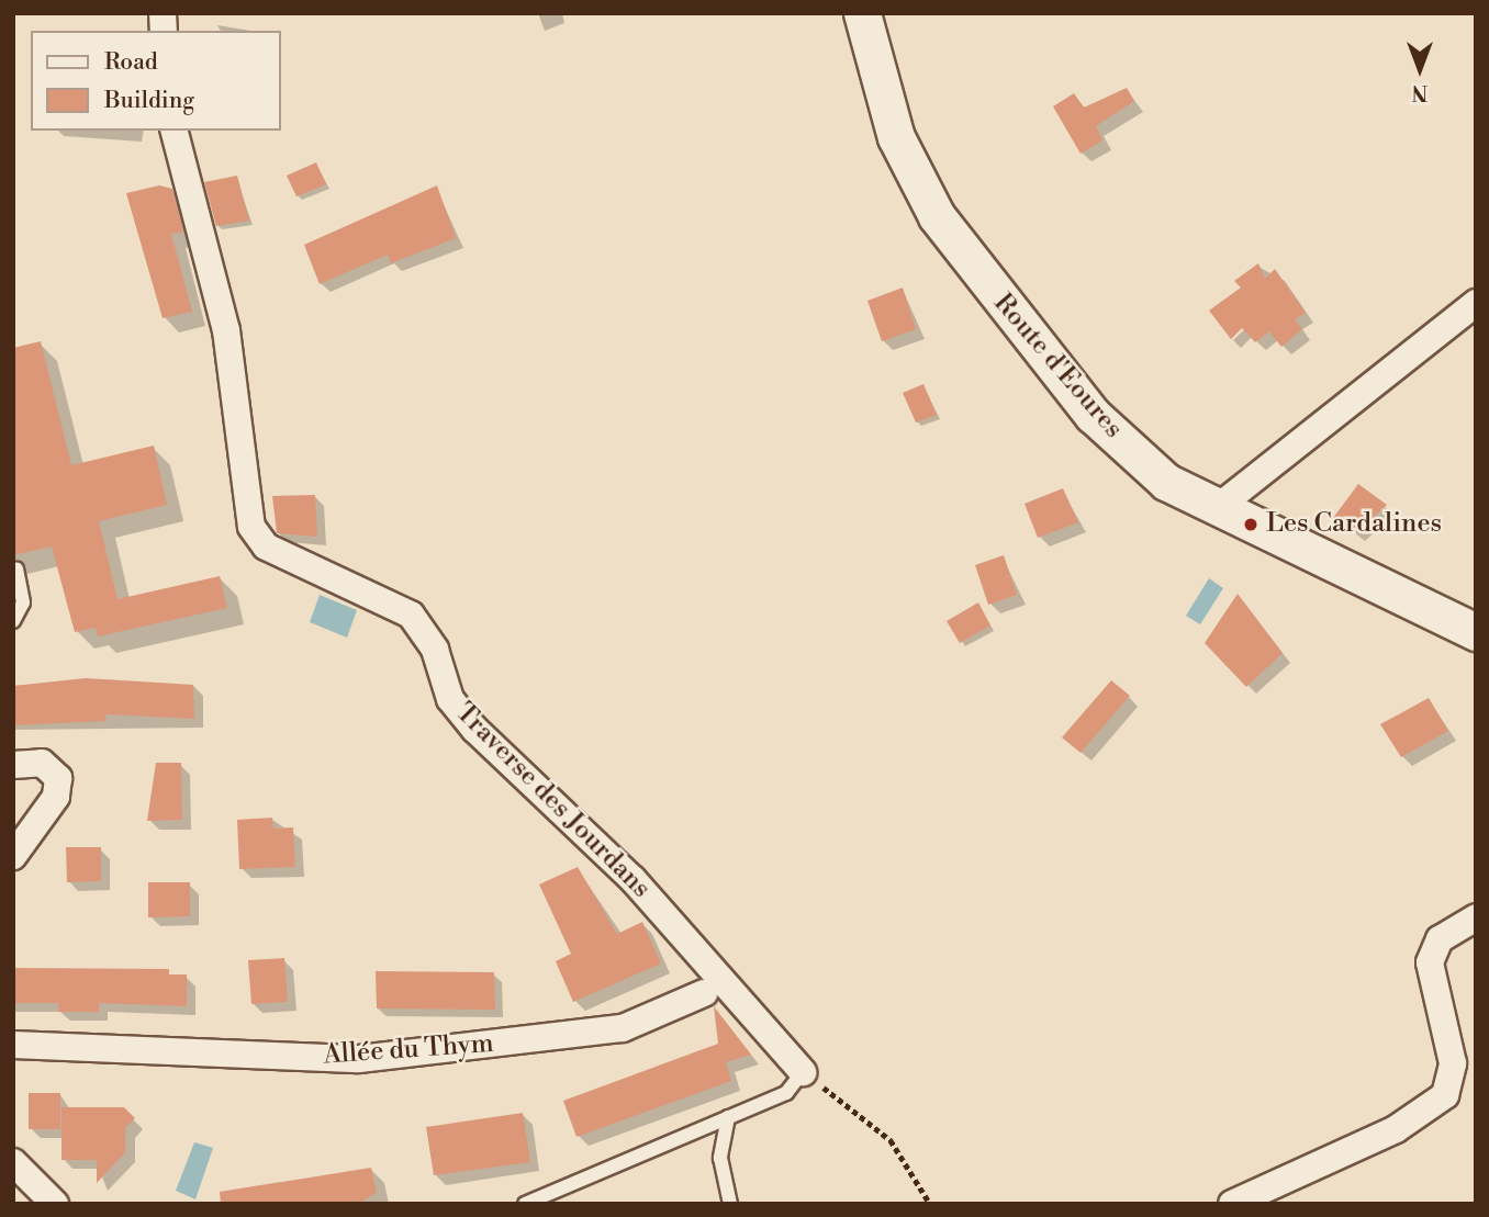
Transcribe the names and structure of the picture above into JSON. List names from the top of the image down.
{
  "streets": {
    "street": ["Route d'Eoures", "Traverse des Jourdans", "Allée du Thym"]
  },
  "places": ["Les Cardalines"],
  "legend": ["Road", "Building"],
  "north": "bottom"
}
